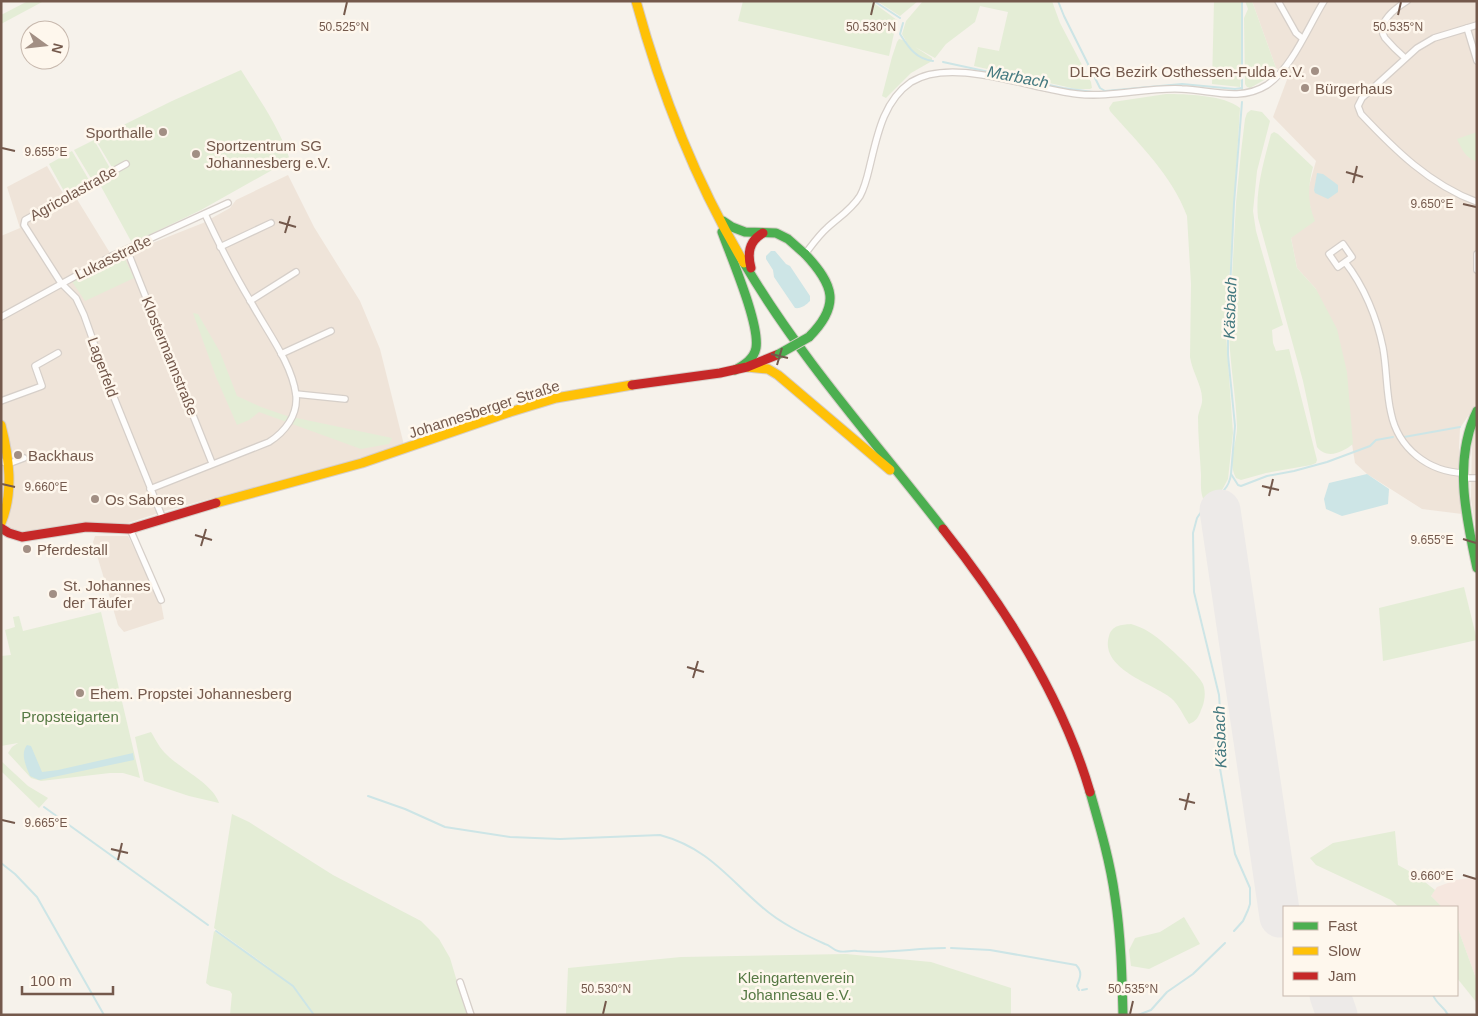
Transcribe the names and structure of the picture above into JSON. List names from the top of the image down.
{
  "streets": {
    "main road": ["Johannesberger Straße"],
    "street": [
      "Agricolastraße",
      "Lukasstraße",
      "Klostermannstraße",
      "Lagerfeld"
    ]
  },
  "crossings": [
    ["Agricolastraße", "Lagerfeld"],
    ["Lukasstraße", "Klostermannstraße"],
    ["Lukasstraße", "Lagerfeld"],
    ["Lagerfeld", "Johannesberger Straße"]
  ],
  "water": ["Marbach", "Käsbach"],
  "parks": ["Propsteigarten", "Kleingartenverein Johannesau e.V."],
  "places": [
    "DLRG Bezirk Osthessen-Fulda e.V.",
    "Bürgerhaus",
    "Sporthalle",
    "Sportzentrum SG Johannesberg e.V.",
    "Backhaus",
    "Os Sabores",
    "Pferdestall",
    "St. Johannes der Täufer",
    "Ehem. Propstei Johannesberg"
  ],
  "legend": ["Fast", "Slow", "Jam"],
  "scale_bar": "100 m",
  "north": "right",
  "coordinates": [
    "50.525°N",
    "50.530°N",
    "50.535°N",
    "9.655°E",
    "9.650°E",
    "9.660°E",
    "9.665°E"
  ]
}
